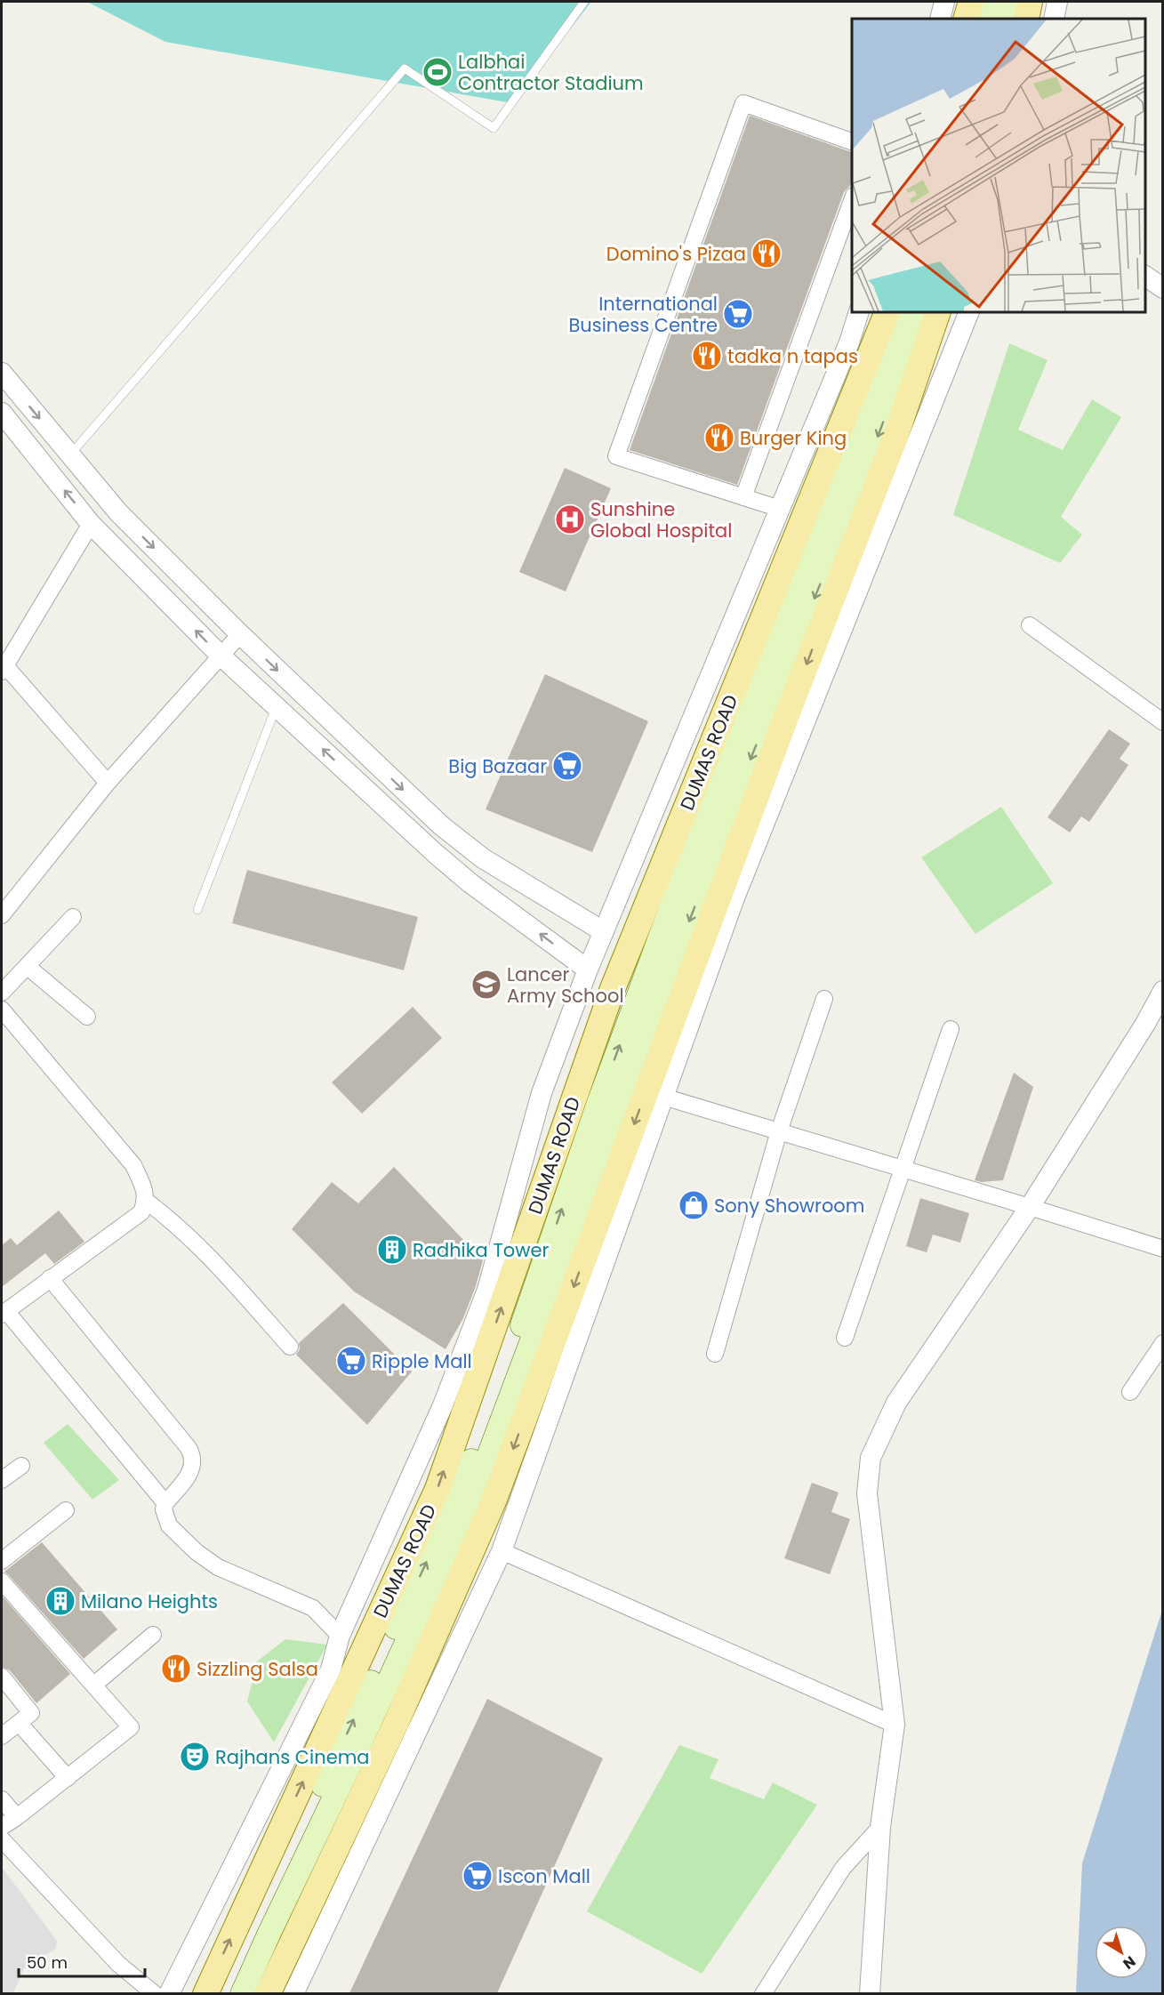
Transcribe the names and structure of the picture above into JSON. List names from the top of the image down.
{
  "streets": {
    "main road": ["DUMAS ROAD"]
  },
  "places": {
    "sports": ["Lalbhai Contractor Stadium"],
    "restaurant": [
      "Domino's Pizaa",
      "tadka n tapas",
      "Burger King",
      "Sizzling Salsa"
    ],
    "supermarket": [
      "International Business Centre",
      "Big Bazaar",
      "Ripple Mall",
      "Iscon Mall"
    ],
    "hospital": ["Sunshine Global Hospital"],
    "school or university": ["Lancer Army School"],
    "shop": ["Sony Showroom"],
    "building": ["Radhika Tower", "Milano Heights"],
    "theatre": ["Rajhans Cinema"]
  },
  "scale_bar": "50 m",
  "north": "bottom right"
}
